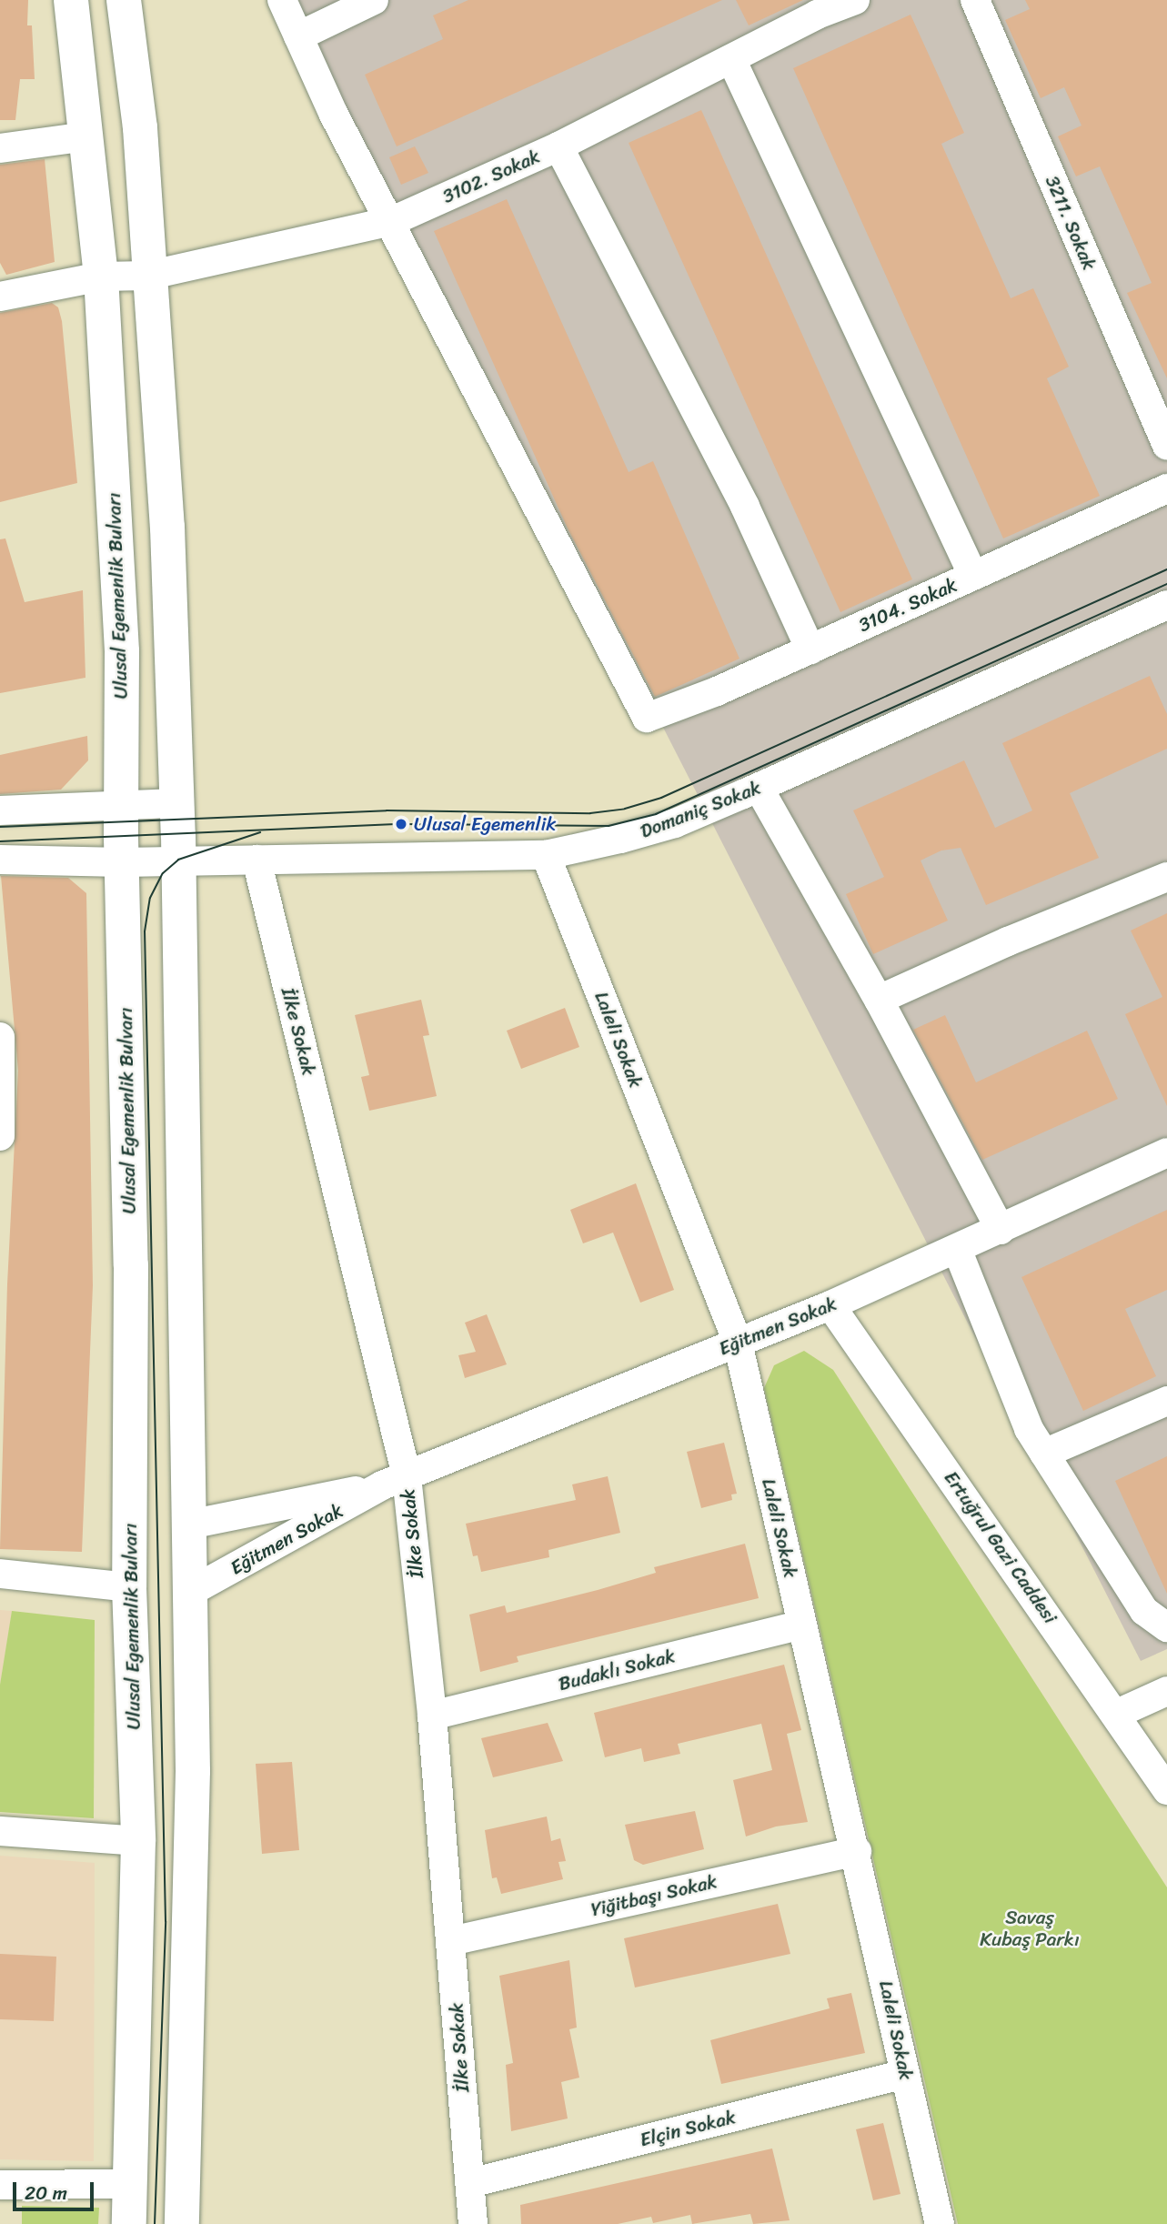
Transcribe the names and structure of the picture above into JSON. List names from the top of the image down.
{
  "streets": {
    "main road": ["Ulusal Egemenlik Bulvarı"],
    "street": [
      "3102. Sokak",
      "3211. Sokak",
      "3104. Sokak",
      "Domaniç Sokak",
      "İlke Sokak",
      "Laleli Sokak",
      "Eğitmen Sokak",
      "Ertuğrul Gazi Caddesi",
      "Budaklı Sokak",
      "Yiğitbaşı Sokak",
      "Elçin Sokak"
    ]
  },
  "crossings": [
    ["3102. Sokak", "Ulusal Egemenlik Bulvarı"],
    ["3102. Sokak", "3104. Sokak"],
    ["Ulusal Egemenlik Bulvarı", "Domaniç Sokak"],
    ["Domaniç Sokak", "İlke Sokak"],
    ["Domaniç Sokak", "Laleli Sokak"],
    ["İlke Sokak", "Eğitmen Sokak"],
    ["İlke Sokak", "Budaklı Sokak"],
    ["İlke Sokak", "Yiğitbaşı Sokak"],
    ["İlke Sokak", "Elçin Sokak"],
    ["Laleli Sokak", "Eğitmen Sokak"],
    ["Laleli Sokak", "Budaklı Sokak"],
    ["Laleli Sokak", "Yiğitbaşı Sokak"],
    ["Laleli Sokak", "Elçin Sokak"],
    ["Eğitmen Sokak", "Ertuğrul Gazi Caddesi"]
  ],
  "parks": ["Savaş Kubaş Parkı"],
  "places": ["Ulusal Egemenlik"],
  "scale_bar": "20 m"
}
